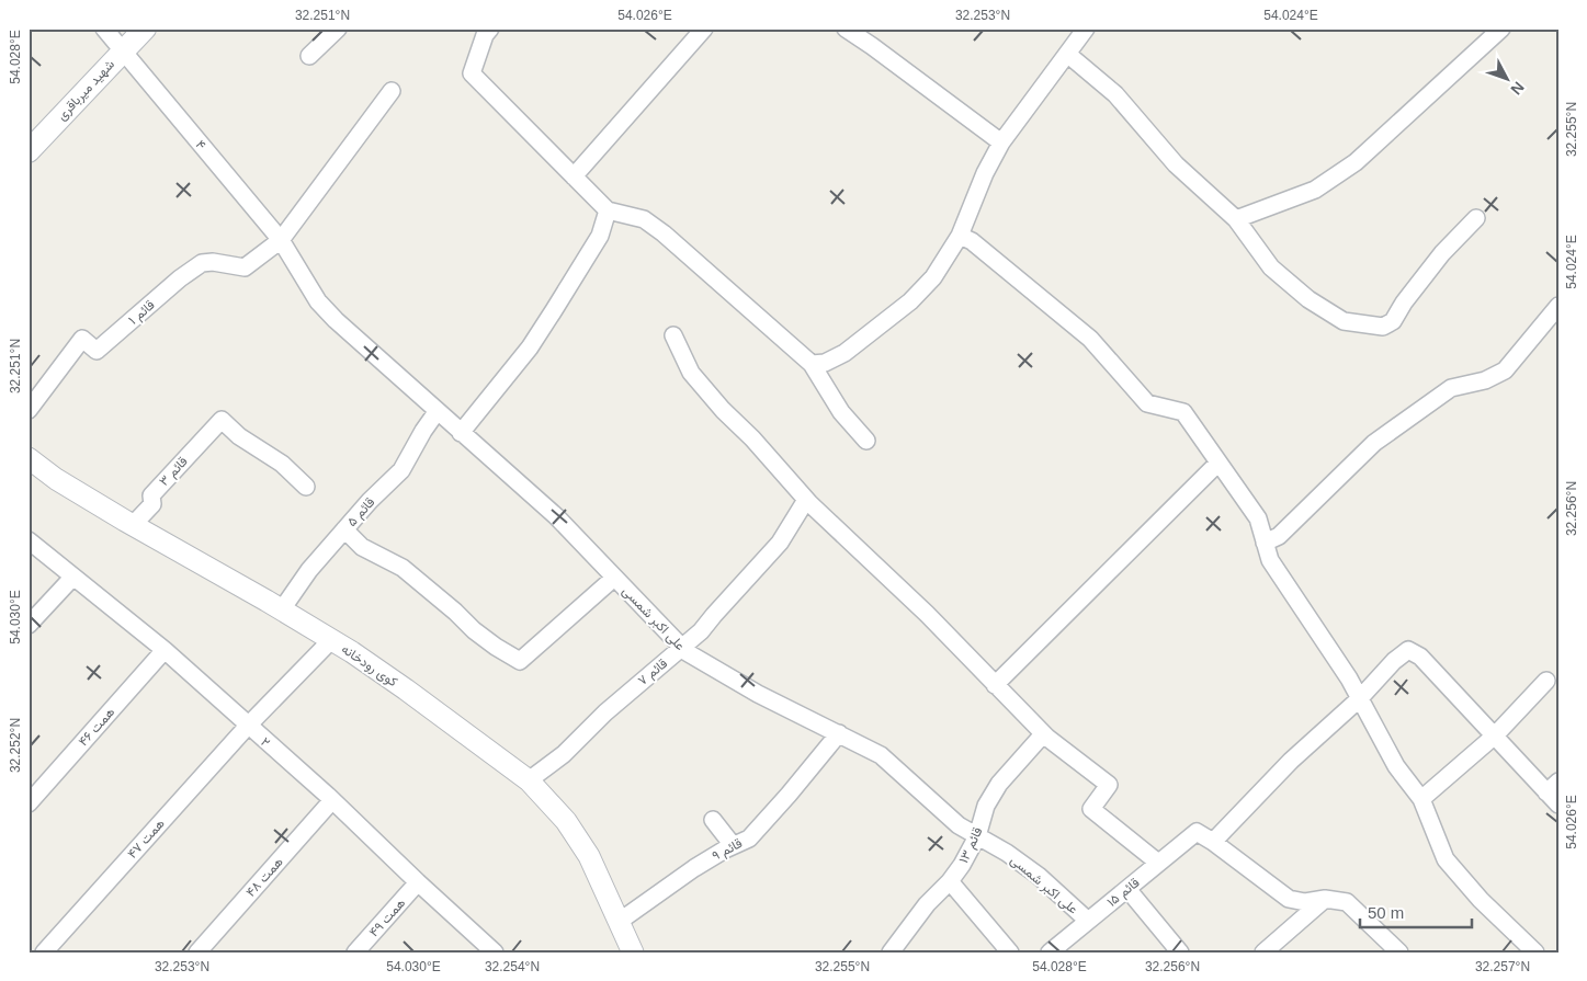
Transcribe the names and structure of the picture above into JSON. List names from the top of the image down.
{
  "streets": {
    "main road": ["شهید میرباقری"],
    "street": [
      "۴",
      "قائم ۱",
      "قائم ۳",
      "قائم ۵",
      "علی اکبر شمسی",
      "کوی رودخانه",
      "قائم ۷",
      "همت ۴۶",
      "۲",
      "همت ۴۷",
      "قائم ۱۳",
      "قائم ۹",
      "همت ۴۸",
      "قائم ۱۵",
      "همت ۴۹"
    ]
  },
  "crossings": [
    ["شهید میرباقری", "۴"],
    ["۴", "قائم ۱"],
    ["۴", "علی اکبر شمسی"],
    ["قائم ۱", "علی اکبر شمسی"],
    ["قائم ۳", "کوی رودخانه"],
    ["قائم ۵", "علی اکبر شمسی"],
    ["قائم ۵", "کوی رودخانه"],
    ["علی اکبر شمسی", "قائم ۷"],
    ["علی اکبر شمسی", "قائم ۱۳"],
    ["علی اکبر شمسی", "قائم ۹"],
    ["علی اکبر شمسی", "قائم ۱۵"],
    ["کوی رودخانه", "قائم ۷"],
    ["کوی رودخانه", "همت ۴۷"],
    ["کوی رودخانه", "قائم ۹"],
    ["همت ۴۶", "۲"],
    ["۲", "همت ۴۷"],
    ["۲", "همت ۴۸"],
    ["۲", "همت ۴۹"]
  ],
  "scale_bar": "50 m",
  "north": "bottom right",
  "coordinates": [
    "32.251°N",
    "54.026°E",
    "32.253°N",
    "54.024°E",
    "54.028°E",
    "32.255°N",
    "32.256°N",
    "54.030°E",
    "32.252°N",
    "32.254°N",
    "32.257°N"
  ]
}
